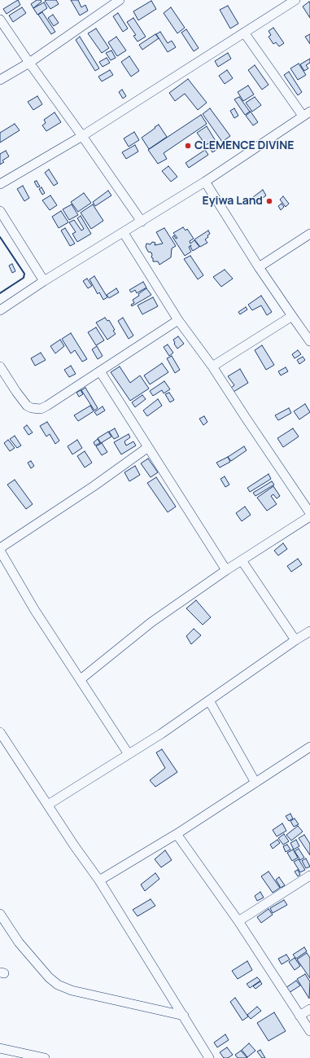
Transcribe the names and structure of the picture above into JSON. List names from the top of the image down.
{
  "places": ["CLEMENCE DIVINE", "Eyiwa Land"]
}
